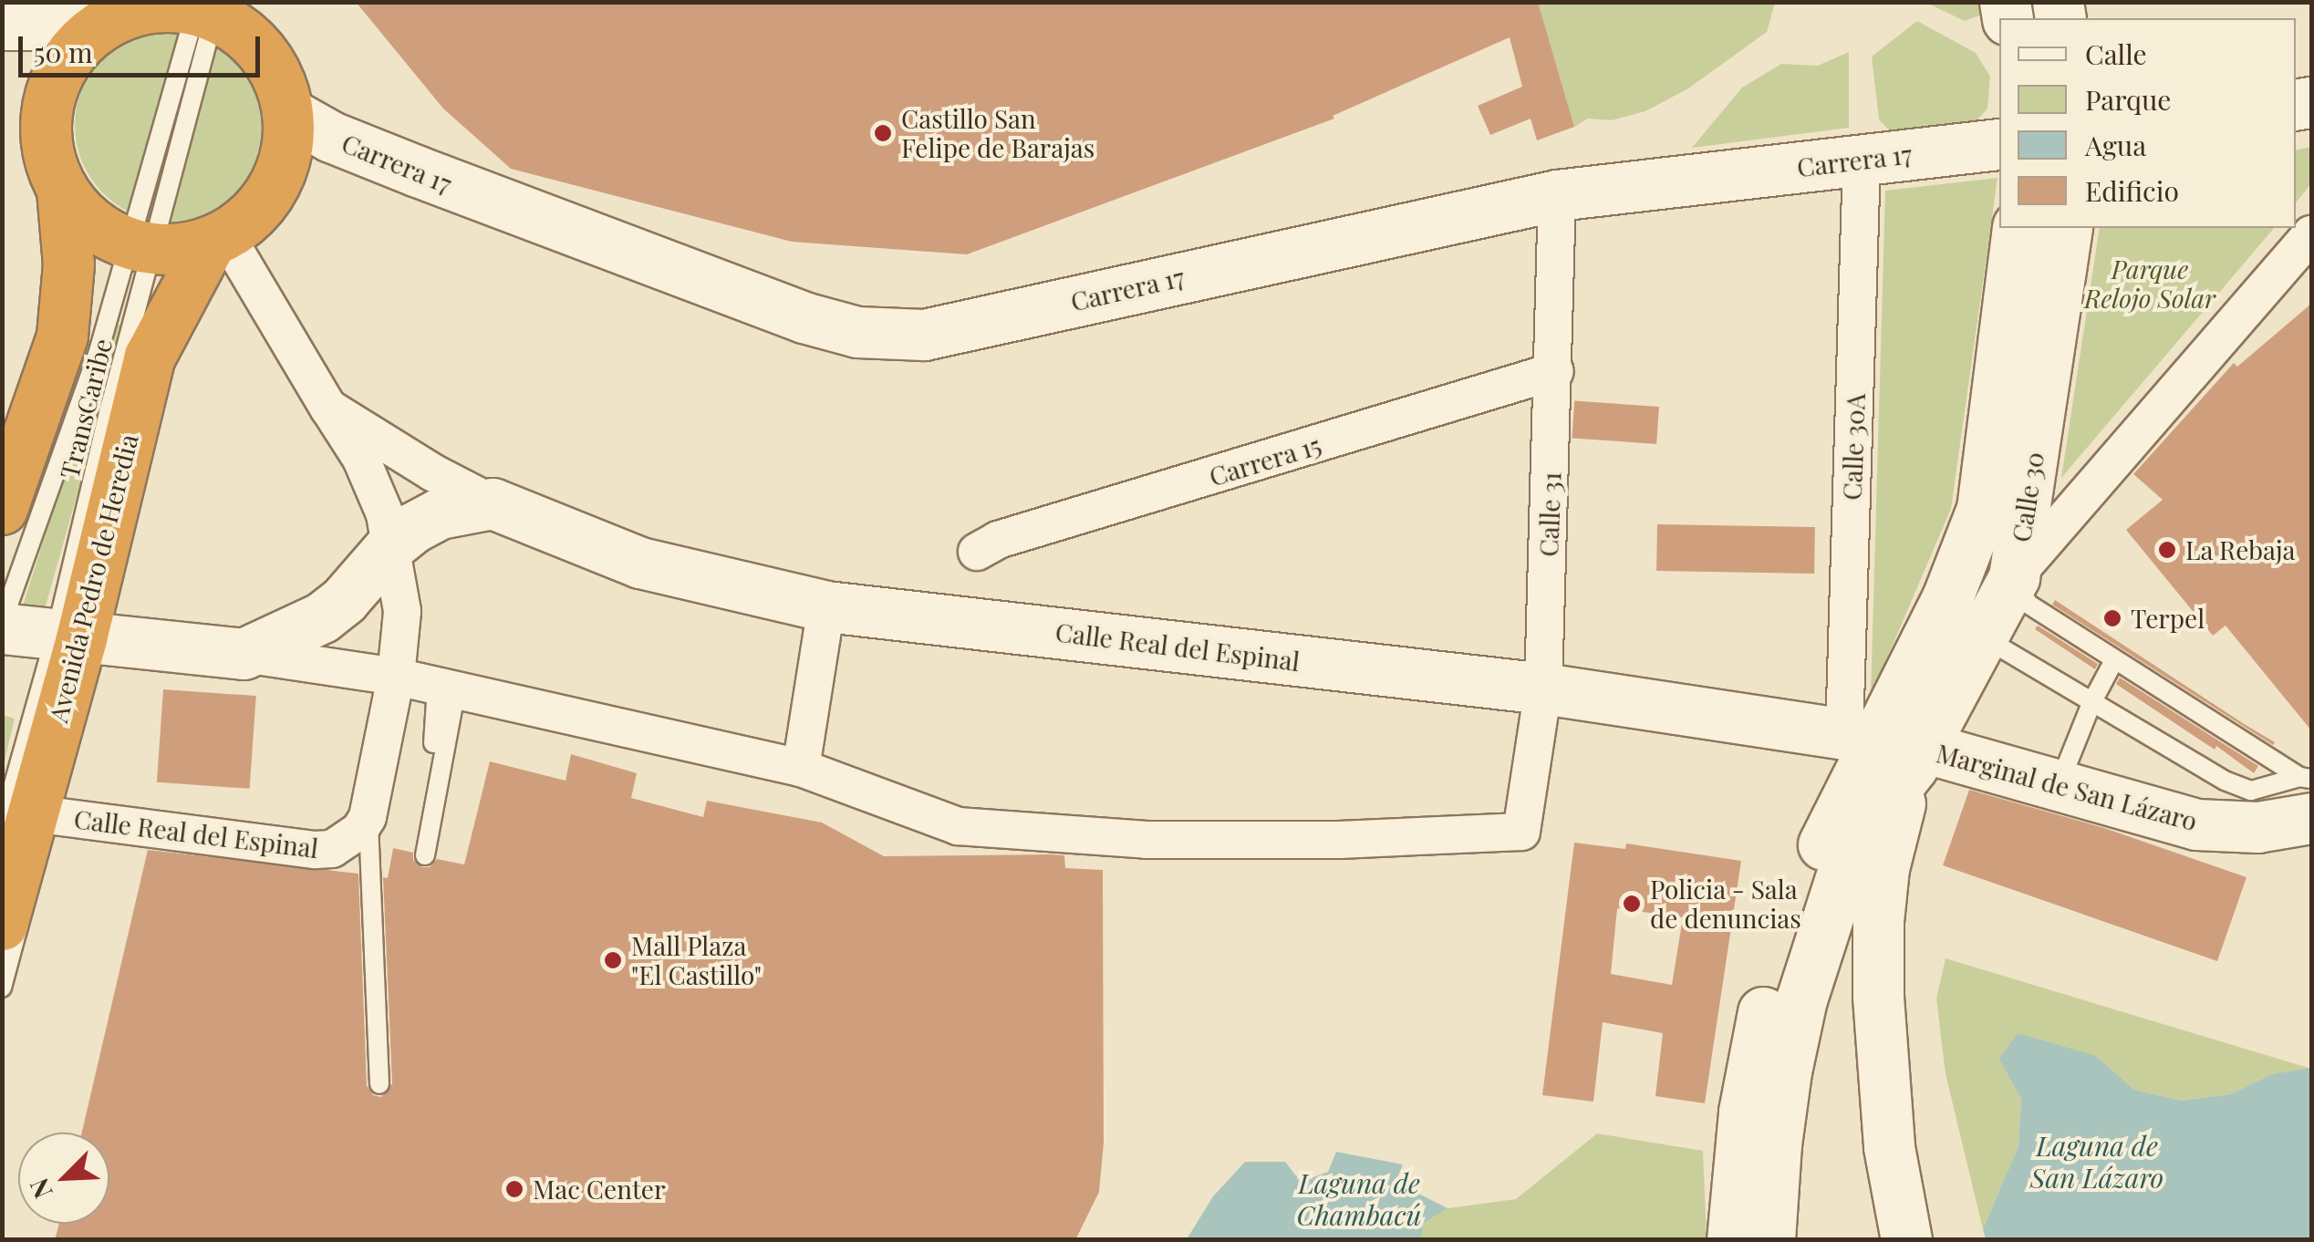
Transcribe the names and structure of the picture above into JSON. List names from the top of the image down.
{
  "streets": {
    "highway": ["Avenida Pedro de Heredia"],
    "main road": [
      "Carrera 17",
      "Calle 30",
      "Calle Real del Espinal",
      "Marginal de San Lázaro"
    ],
    "street": ["Calle 30A", "Carrera 15", "Calle 31"],
    "lane": ["TransCaribe"]
  },
  "crossings": [
    ["Carrera 17", "Calle 30A"],
    ["Carrera 17", "Calle 31"],
    ["TransCaribe", "Avenida Pedro de Heredia"],
    ["Calle 30A", "Calle 30"],
    ["Calle 30A", "Calle Real del Espinal"],
    ["Calle 30A", "Marginal de San Lázaro"],
    ["Carrera 15", "Calle 31"],
    ["Calle 30", "Calle Real del Espinal"],
    ["Calle 30", "Marginal de San Lázaro"],
    ["Calle 31", "Calle Real del Espinal"],
    ["Avenida Pedro de Heredia", "Calle Real del Espinal"],
    ["Calle Real del Espinal", "Marginal de San Lázaro"]
  ],
  "water": ["Laguna de San Lázaro", "Laguna de Chambacú"],
  "parks": ["Parque Relojo Solar"],
  "places": [
    "Castillo San Felipe de Barajas",
    "La Rebaja",
    "Terpel",
    "Policia - Sala de denuncias",
    "Mall Plaza \"El Castillo\"",
    "Mac Center"
  ],
  "legend": [
    "Calle",
    "Parque",
    "Agua",
    "Edificio"
  ],
  "scale_bar": "50 m",
  "north": "bottom left"
}
